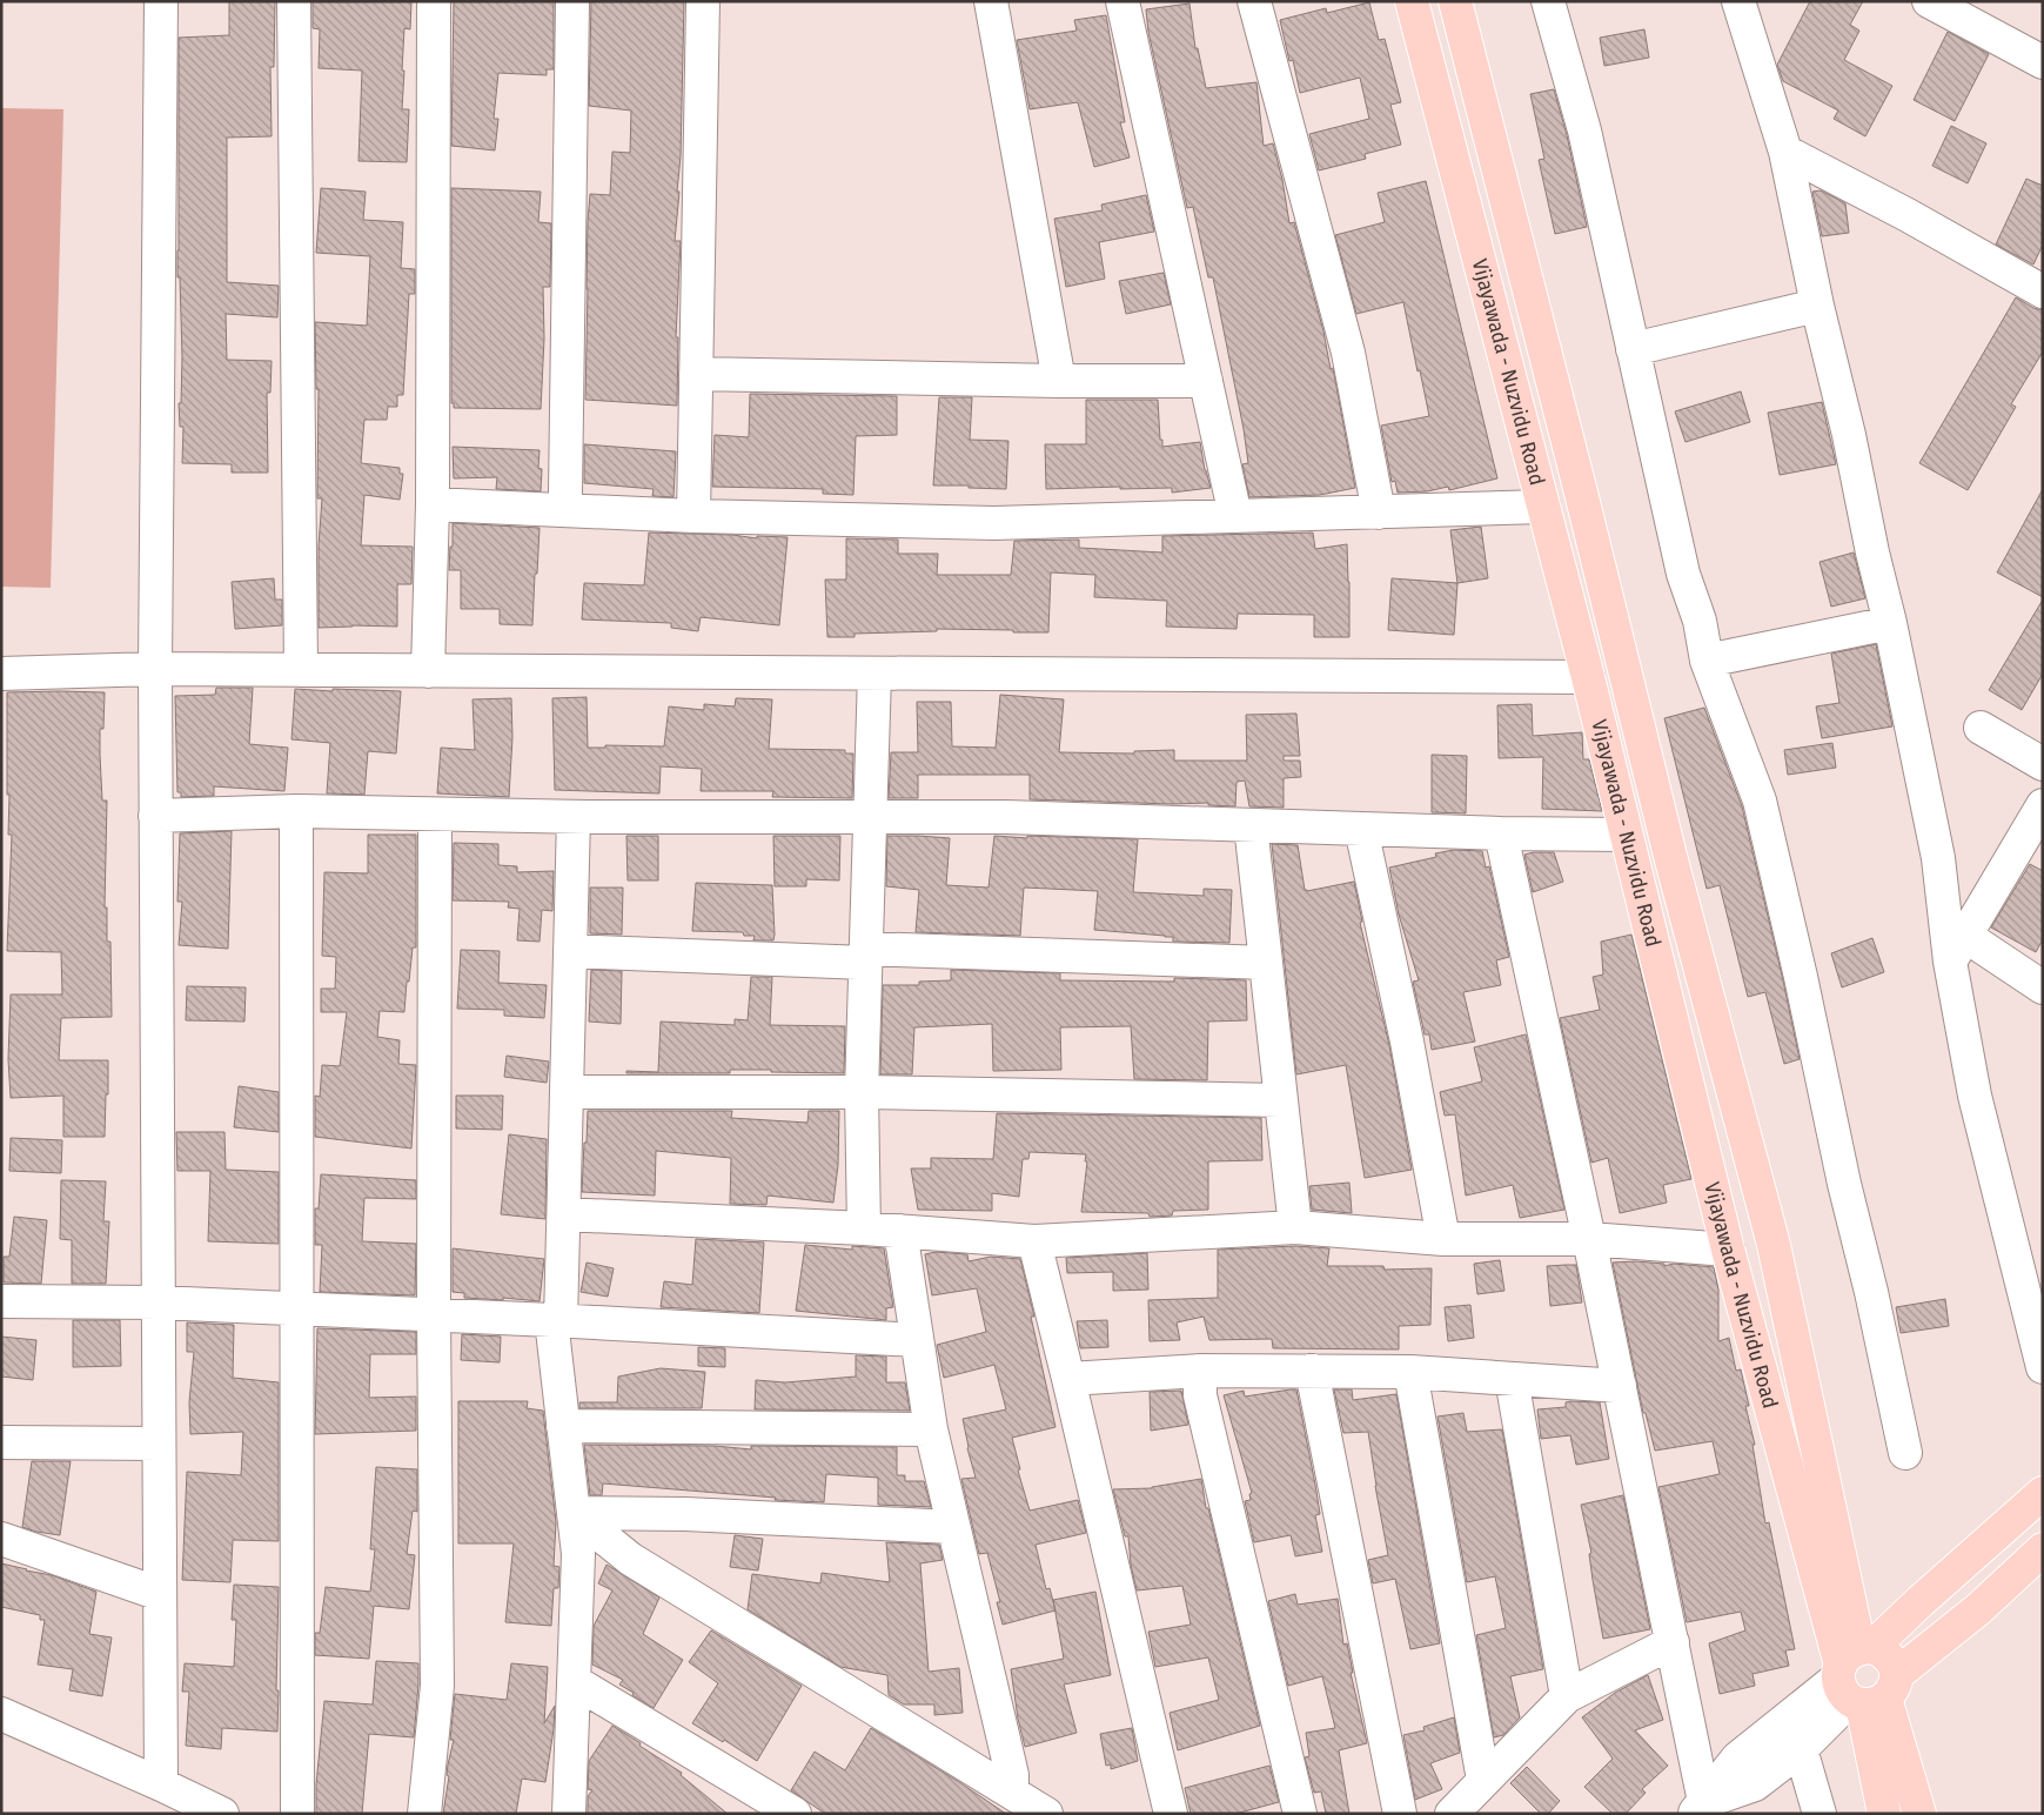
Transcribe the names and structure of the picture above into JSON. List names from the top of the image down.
{
  "streets": {
    "main road": ["Vijayawada - Nuzvidu Road"]
  }
}
